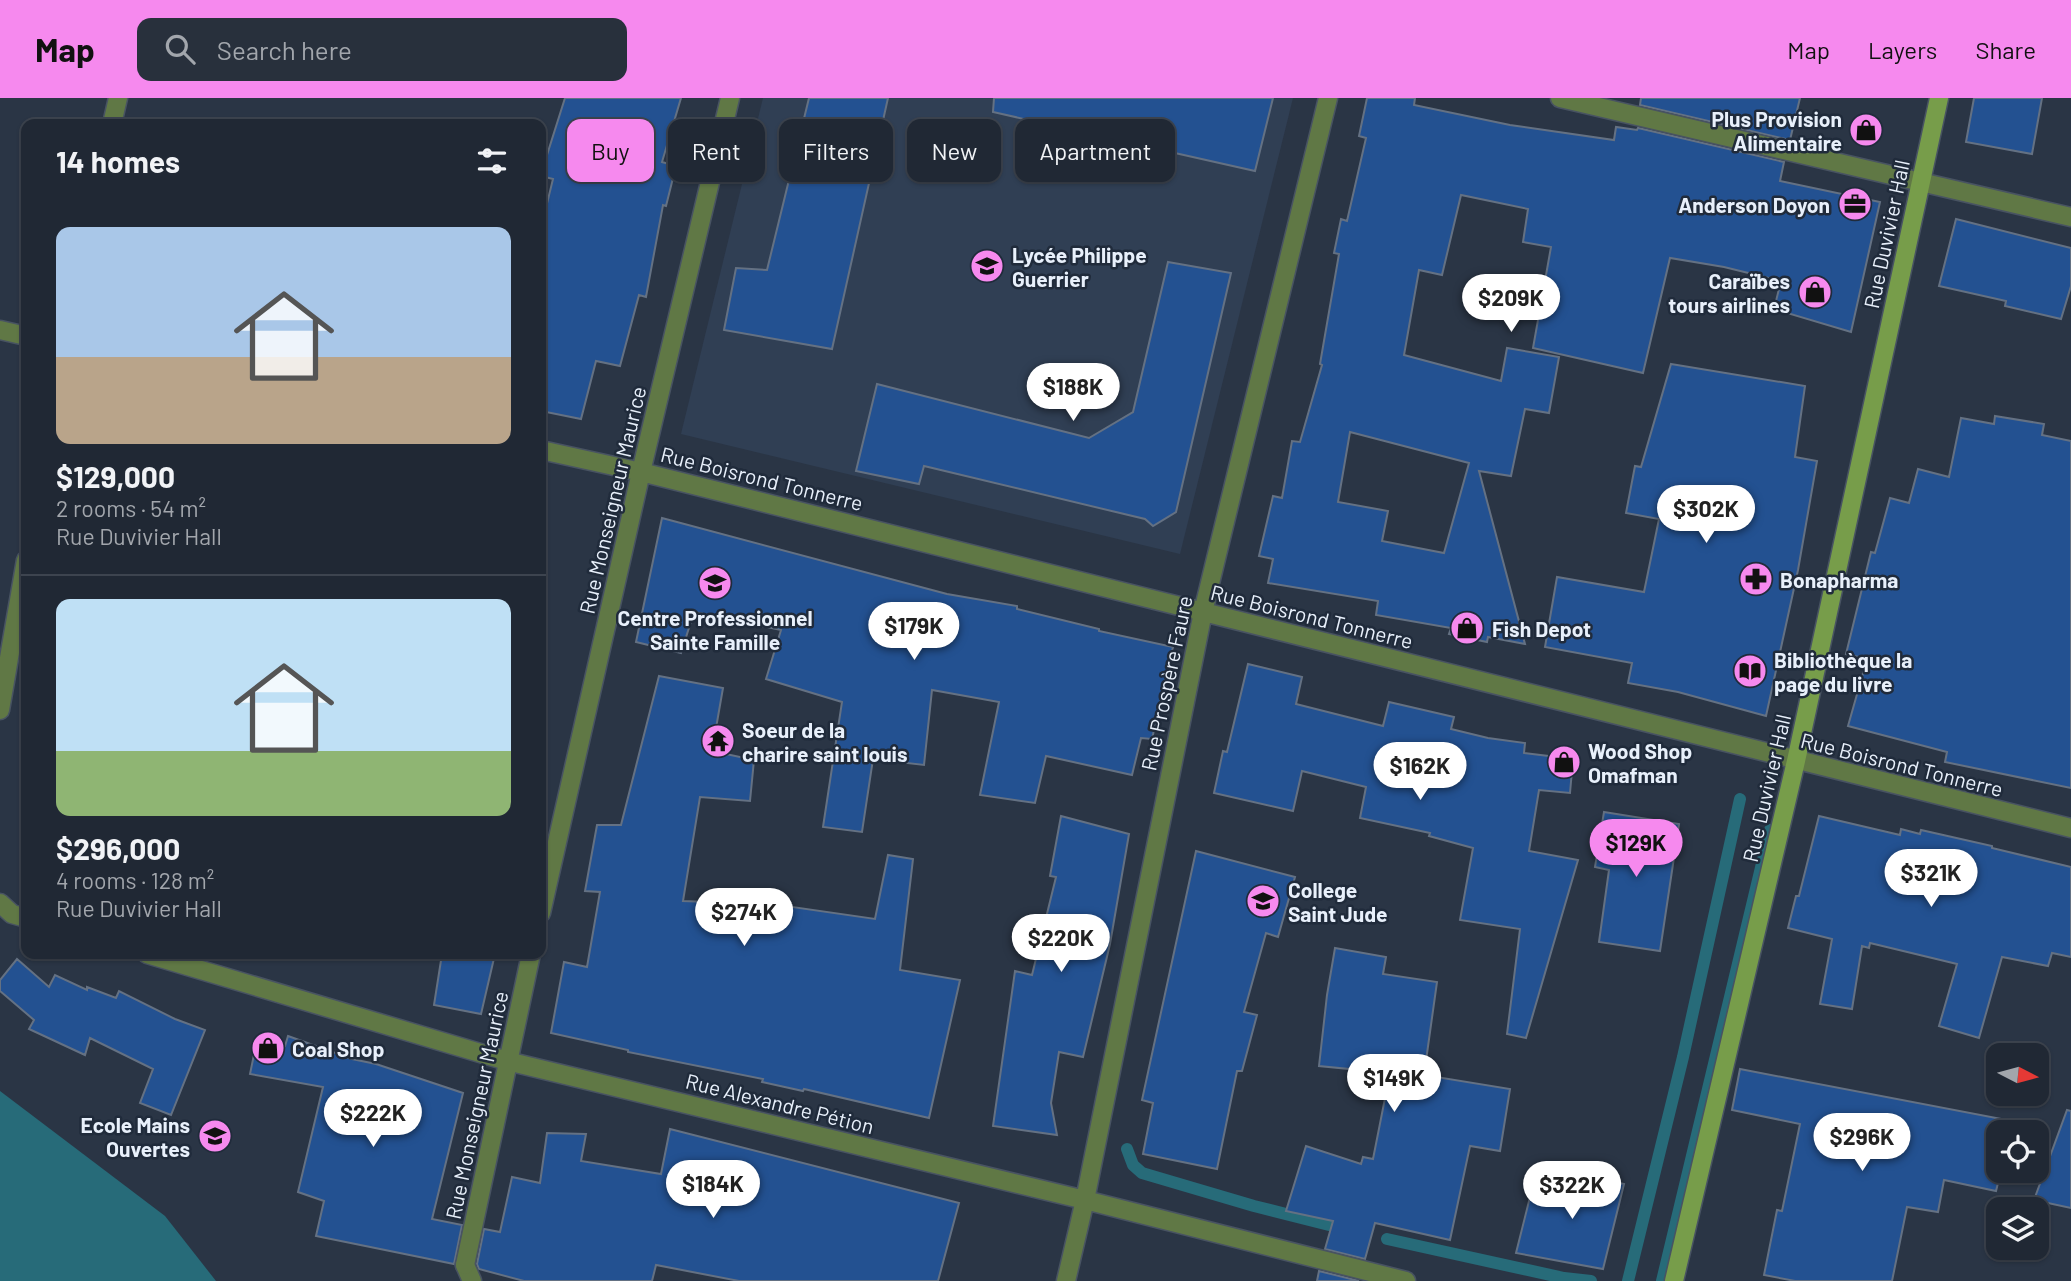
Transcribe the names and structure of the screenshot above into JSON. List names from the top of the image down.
{
  "streets": {
    "street": [
      "Rue Duvivier Hall",
      "Rue Boisrond Tonnerre",
      "Rue Monseigneur Maurice",
      "Rue Prospère Faure",
      "Rue Alexandre Pétion"
    ]
  },
  "crossings": [
    ["Rue Duvivier Hall", "Rue Boisrond Tonnerre"],
    ["Rue Boisrond Tonnerre", "Rue Monseigneur Maurice"],
    ["Rue Boisrond Tonnerre", "Rue Prospère Faure"],
    ["Rue Monseigneur Maurice", "Rue Alexandre Pétion"],
    ["Rue Prospère Faure", "Rue Alexandre Pétion"]
  ],
  "places": {
    "shop": [
      "Plus Provision Alimentaire",
      "Caraïbes tours airlines",
      "Fish Depot",
      "Wood Shop Omafman",
      "Coal Shop"
    ],
    "office": ["Anderson Doyon"],
    "school or university": [
      "Lycée Philippe Guerrier",
      "Centre Professionnel Sainte Famille",
      "College Saint Jude",
      "Ecole Mains Ouvertes"
    ],
    "pharmacy": ["Bonapharma"],
    "library": ["Bibliothèque la page du livre"],
    "temple": ["Soeur de la charire saint louis"]
  },
  "north": "right",
  "page": {
    "header": "Map",
    "search": "Search here",
    "nav": ["Map", "Layers", "Share"],
    "chip": [
      "Buy",
      "Rent",
      "Filters",
      "New",
      "Apartment"
    ],
    "heading": "14 homes",
    "list": [
      {
        "name": "$129,000",
        "note": "2 rooms · 54 m² · Rue Duvivier Hall"
      },
      {
        "name": "$296,000",
        "note": "4 rooms · 128 m² · Rue Duvivier Hall"
      }
    ],
    "price": [
      "$209K",
      "$188K",
      "$302K",
      "$179K",
      "$162K",
      "$129K",
      "$321K",
      "$274K",
      "$220K",
      "$149K",
      "$222K",
      "$296K",
      "$184K",
      "$322K"
    ]
  }
}
